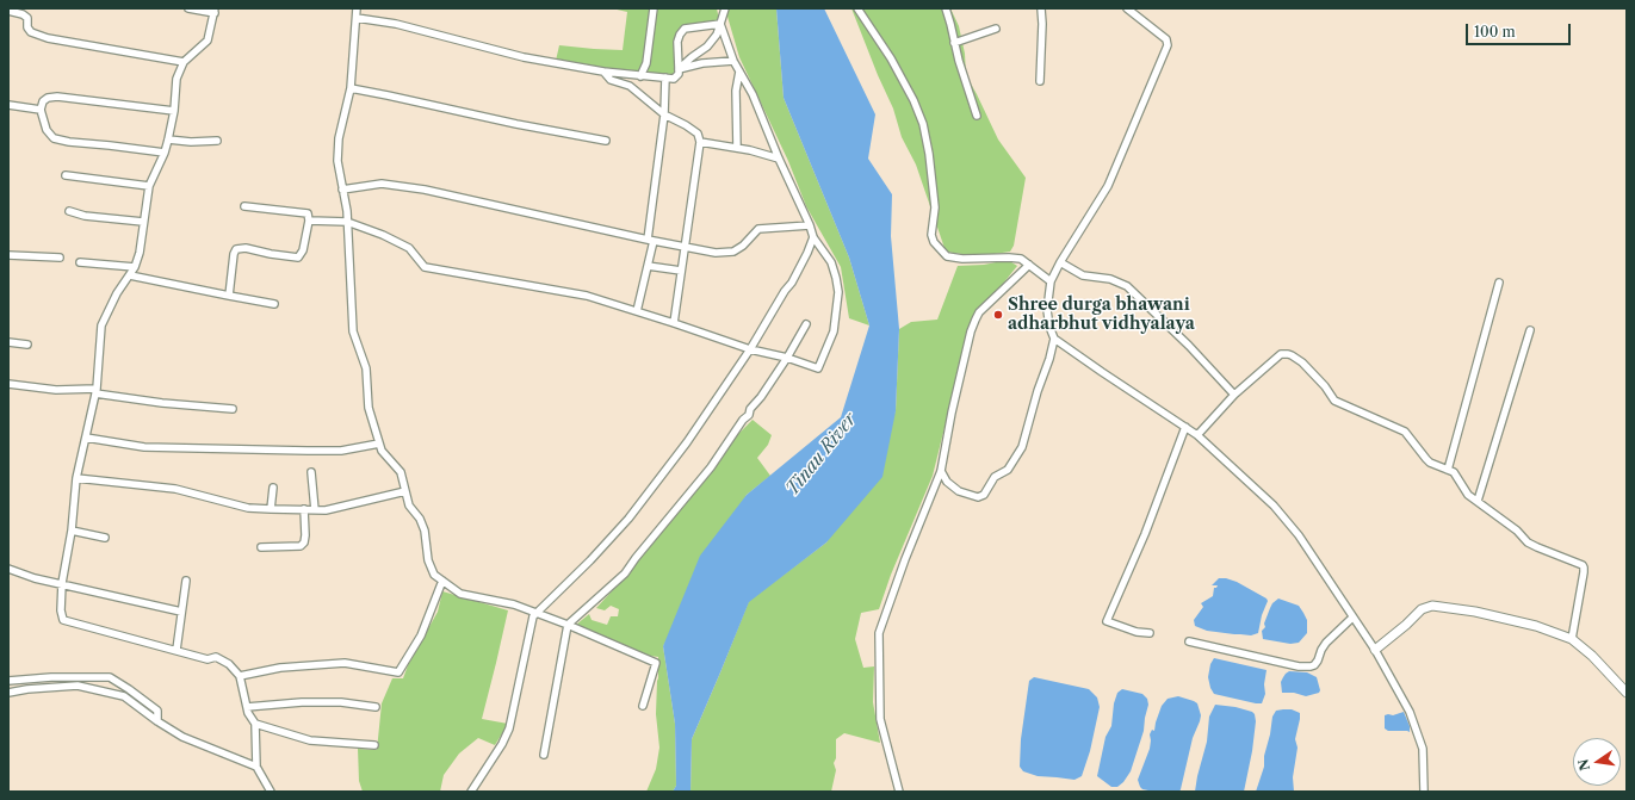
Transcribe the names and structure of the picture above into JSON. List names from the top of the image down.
{
  "water": ["Tinau River"],
  "places": ["Shree durga bhawani adharbhut vidhyalaya"],
  "scale_bar": "100 m",
  "north": "left"
}
